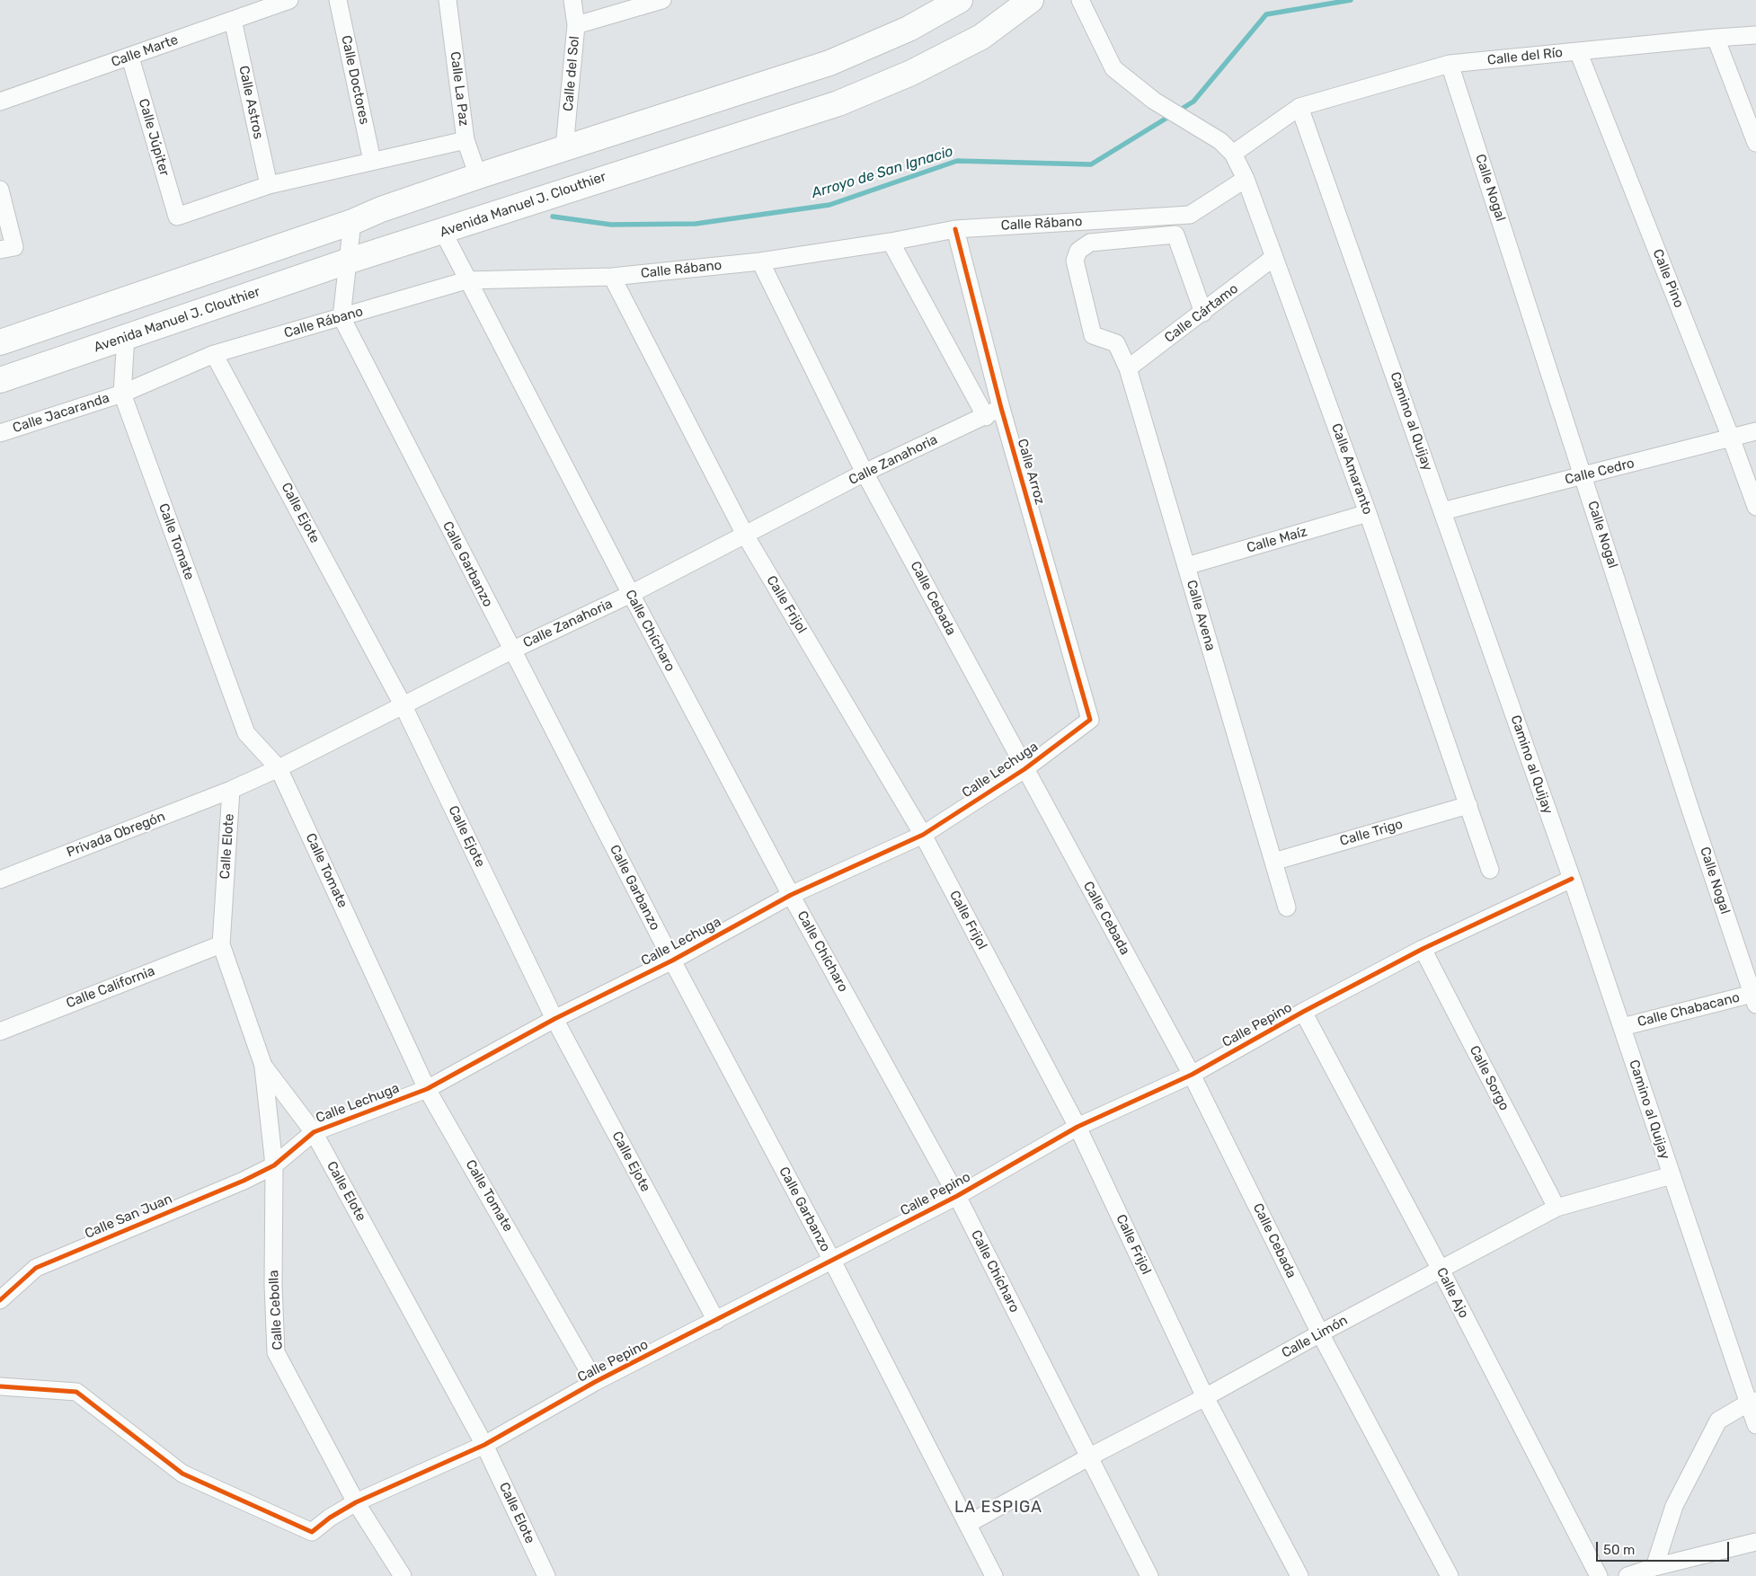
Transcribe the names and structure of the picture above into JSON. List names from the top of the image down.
{
  "streets": {
    "main road": ["Avenida Manuel J. Clouthier"],
    "street": [
      "Calle Marte",
      "Calle del Río",
      "Calle del Sol",
      "Calle Doctores",
      "Calle La Paz",
      "Calle Astros",
      "Calle Júpiter",
      "Calle Nogal",
      "Calle Rábano",
      "Calle Pino",
      "Calle Cártamo",
      "Calle Jacaranda",
      "Camino al Quijay",
      "Calle Zanahoria",
      "Calle Amaranto",
      "Calle Arroz",
      "Calle Cedro",
      "Calle Ejote",
      "Calle Maíz",
      "Calle Tomate",
      "Calle Garbanzo",
      "Calle Cebada",
      "Calle Frijol",
      "Calle Avena",
      "Calle Chícharo",
      "Calle Lechuga",
      "Calle Trigo",
      "Privada Obregón",
      "Calle Elote",
      "Calle California",
      "Calle Chabacano",
      "Calle Pepino",
      "Calle Sorgo",
      "Calle San Juan",
      "Calle Ajo",
      "Calle Cebolla",
      "Calle Limón"
    ]
  },
  "crossings": [
    ["Calle Marte", "Calle Astros"],
    ["Calle Marte", "Calle Júpiter"],
    ["Calle del Río", "Calle Nogal"],
    ["Calle del Río", "Calle Pino"],
    ["Calle del Río", "Camino al Quijay"],
    ["Calle del Río", "Calle Amaranto"],
    ["Calle Astros", "Calle Júpiter"],
    ["Calle Nogal", "Calle Cedro"],
    ["Calle Nogal", "Calle Chabacano"],
    ["Avenida Manuel J. Clouthier", "Calle Tomate"],
    ["Avenida Manuel J. Clouthier", "Calle Chícharo"],
    ["Calle Rábano", "Calle Jacaranda"],
    ["Calle Rábano", "Calle Amaranto"],
    ["Calle Rábano", "Calle Arroz"],
    ["Calle Rábano", "Calle Ejote"],
    ["Calle Rábano", "Calle Tomate"],
    ["Calle Rábano", "Calle Garbanzo"],
    ["Calle Rábano", "Calle Cebada"],
    ["Calle Rábano", "Calle Frijol"],
    ["Calle Rábano", "Calle Chícharo"],
    ["Calle Pino", "Calle Cedro"],
    ["Calle Cártamo", "Calle Amaranto"],
    ["Calle Cártamo", "Calle Avena"],
    ["Calle Jacaranda", "Calle Tomate"],
    ["Camino al Quijay", "Calle Cedro"],
    ["Camino al Quijay", "Calle Chabacano"],
    ["Camino al Quijay", "Calle Pepino"],
    ["Camino al Quijay", "Calle Limón"],
    ["Calle Zanahoria", "Calle Arroz"],
    ["Calle Zanahoria", "Calle Ejote"],
    ["Calle Zanahoria", "Calle Tomate"],
    ["Calle Zanahoria", "Calle Garbanzo"],
    ["Calle Zanahoria", "Calle Cebada"],
    ["Calle Zanahoria", "Calle Frijol"],
    ["Calle Zanahoria", "Calle Chícharo"],
    ["Calle Zanahoria", "Privada Obregón"],
    ["Calle Zanahoria", "Calle Elote"],
    ["Calle Amaranto", "Calle Maíz"],
    ["Calle Amaranto", "Calle Trigo"],
    ["Calle Arroz", "Calle Lechuga"],
    ["Calle Ejote", "Calle Lechuga"],
    ["Calle Ejote", "Calle Pepino"],
    ["Calle Maíz", "Calle Avena"],
    ["Calle Tomate", "Calle Lechuga"],
    ["Calle Tomate", "Calle Pepino"],
    ["Calle Garbanzo", "Calle Lechuga"],
    ["Calle Garbanzo", "Calle Pepino"],
    ["Calle Garbanzo", "Calle Limón"],
    ["Calle Cebada", "Calle Lechuga"],
    ["Calle Cebada", "Calle Pepino"],
    ["Calle Cebada", "Calle Limón"],
    ["Calle Frijol", "Calle Lechuga"],
    ["Calle Frijol", "Calle Pepino"],
    ["Calle Frijol", "Calle Limón"],
    ["Calle Avena", "Calle Trigo"],
    ["Calle Chícharo", "Calle Lechuga"],
    ["Calle Chícharo", "Calle Pepino"],
    ["Calle Chícharo", "Calle Limón"],
    ["Calle Lechuga", "Calle Elote"],
    ["Calle Lechuga", "Calle San Juan"],
    ["Calle Lechuga", "Calle Cebolla"],
    ["Privada Obregón", "Calle Elote"],
    ["Calle Elote", "Calle California"],
    ["Calle Elote", "Calle Pepino"],
    ["Calle Elote", "Calle Cebolla"],
    ["Calle Pepino", "Calle Sorgo"],
    ["Calle Pepino", "Calle Ajo"],
    ["Calle Pepino", "Calle Cebolla"],
    ["Calle Sorgo", "Calle Limón"],
    ["Calle San Juan", "Calle Cebolla"],
    ["Calle Ajo", "Calle Limón"]
  ],
  "districts": ["LA ESPIGA"],
  "water": ["Arroyo de San Ignacio"],
  "scale_bar": "50 m"
}
